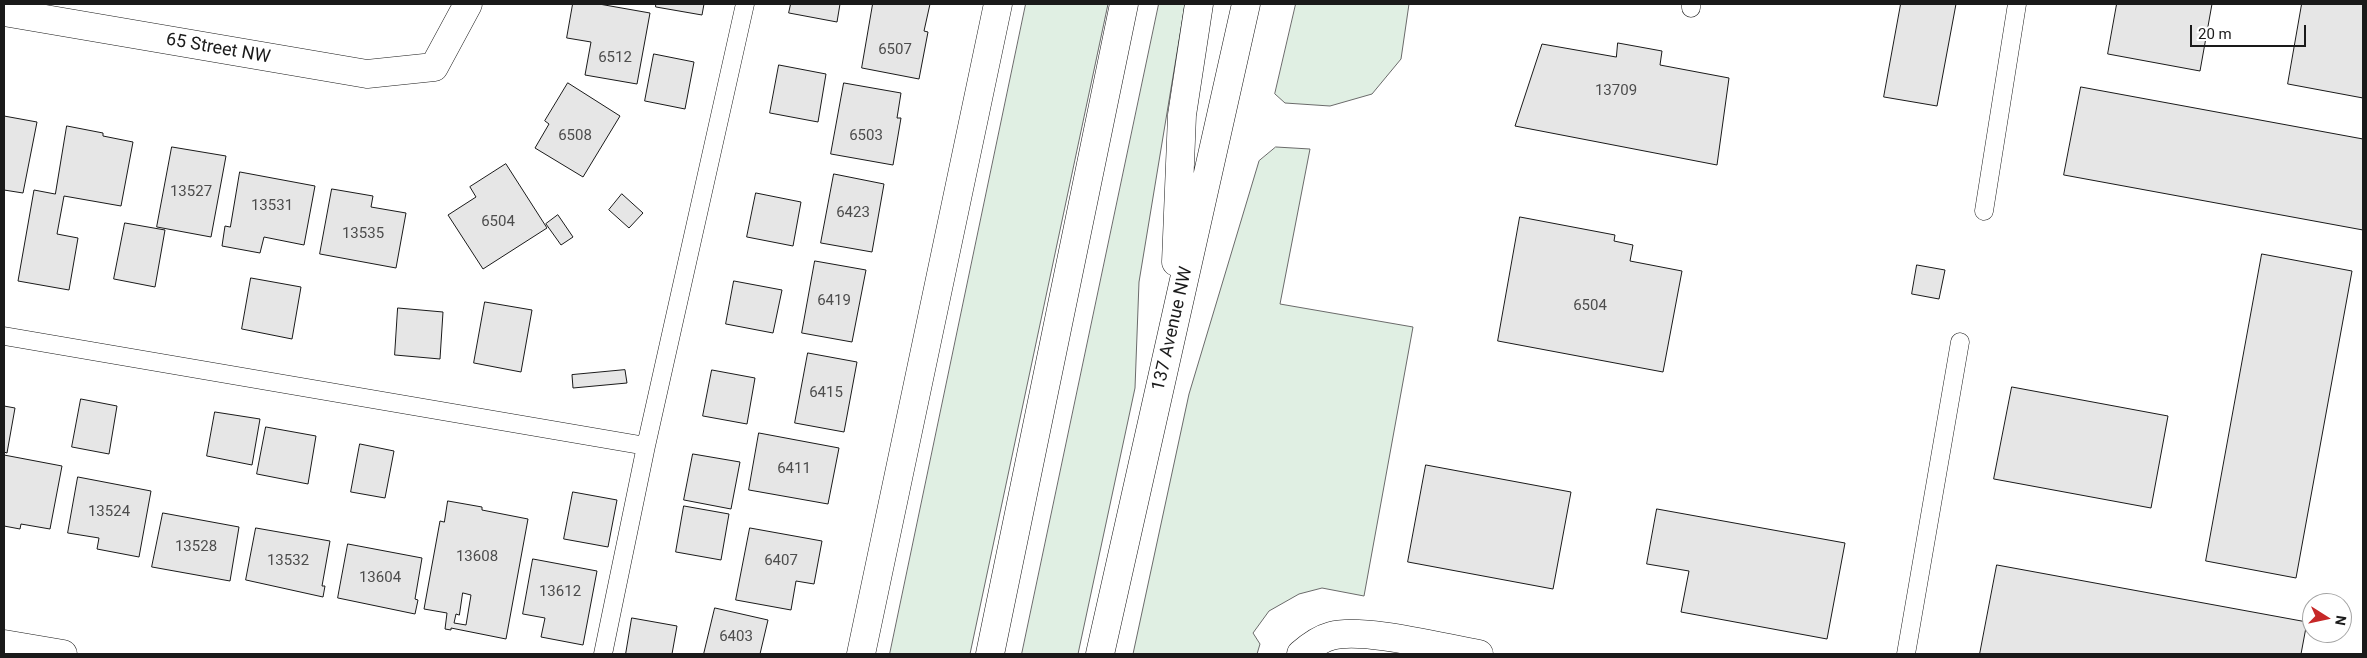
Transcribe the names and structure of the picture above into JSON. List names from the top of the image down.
{
  "streets": {
    "main road": ["65 Street NW", "137 Avenue NW"]
  },
  "house_numbers": [
    "6507",
    "6512",
    "13709",
    "6508",
    "6503",
    "13527",
    "13531",
    "6423",
    "6504",
    "13535",
    "6419",
    "6504",
    "6415",
    "6411",
    "13524",
    "13528",
    "13608",
    "13532",
    "6407",
    "13604",
    "13612",
    "6403"
  ],
  "scale_bar": "20 m",
  "north": "right"
}
